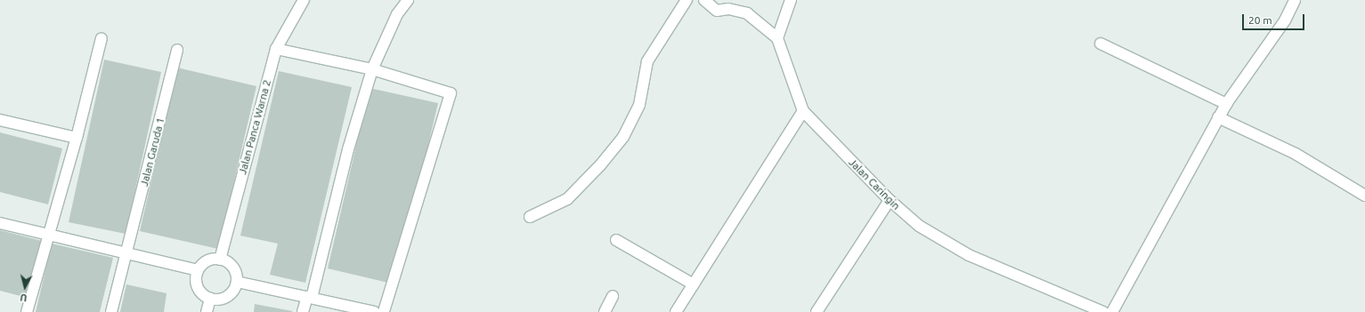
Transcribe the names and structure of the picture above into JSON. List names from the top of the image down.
{
  "streets": {
    "street": ["Jalan Panca Warna 2", "Jalan Garuda 1", "Jalan Caringin"]
  },
  "scale_bar": "20 m",
  "north": "bottom"
}
